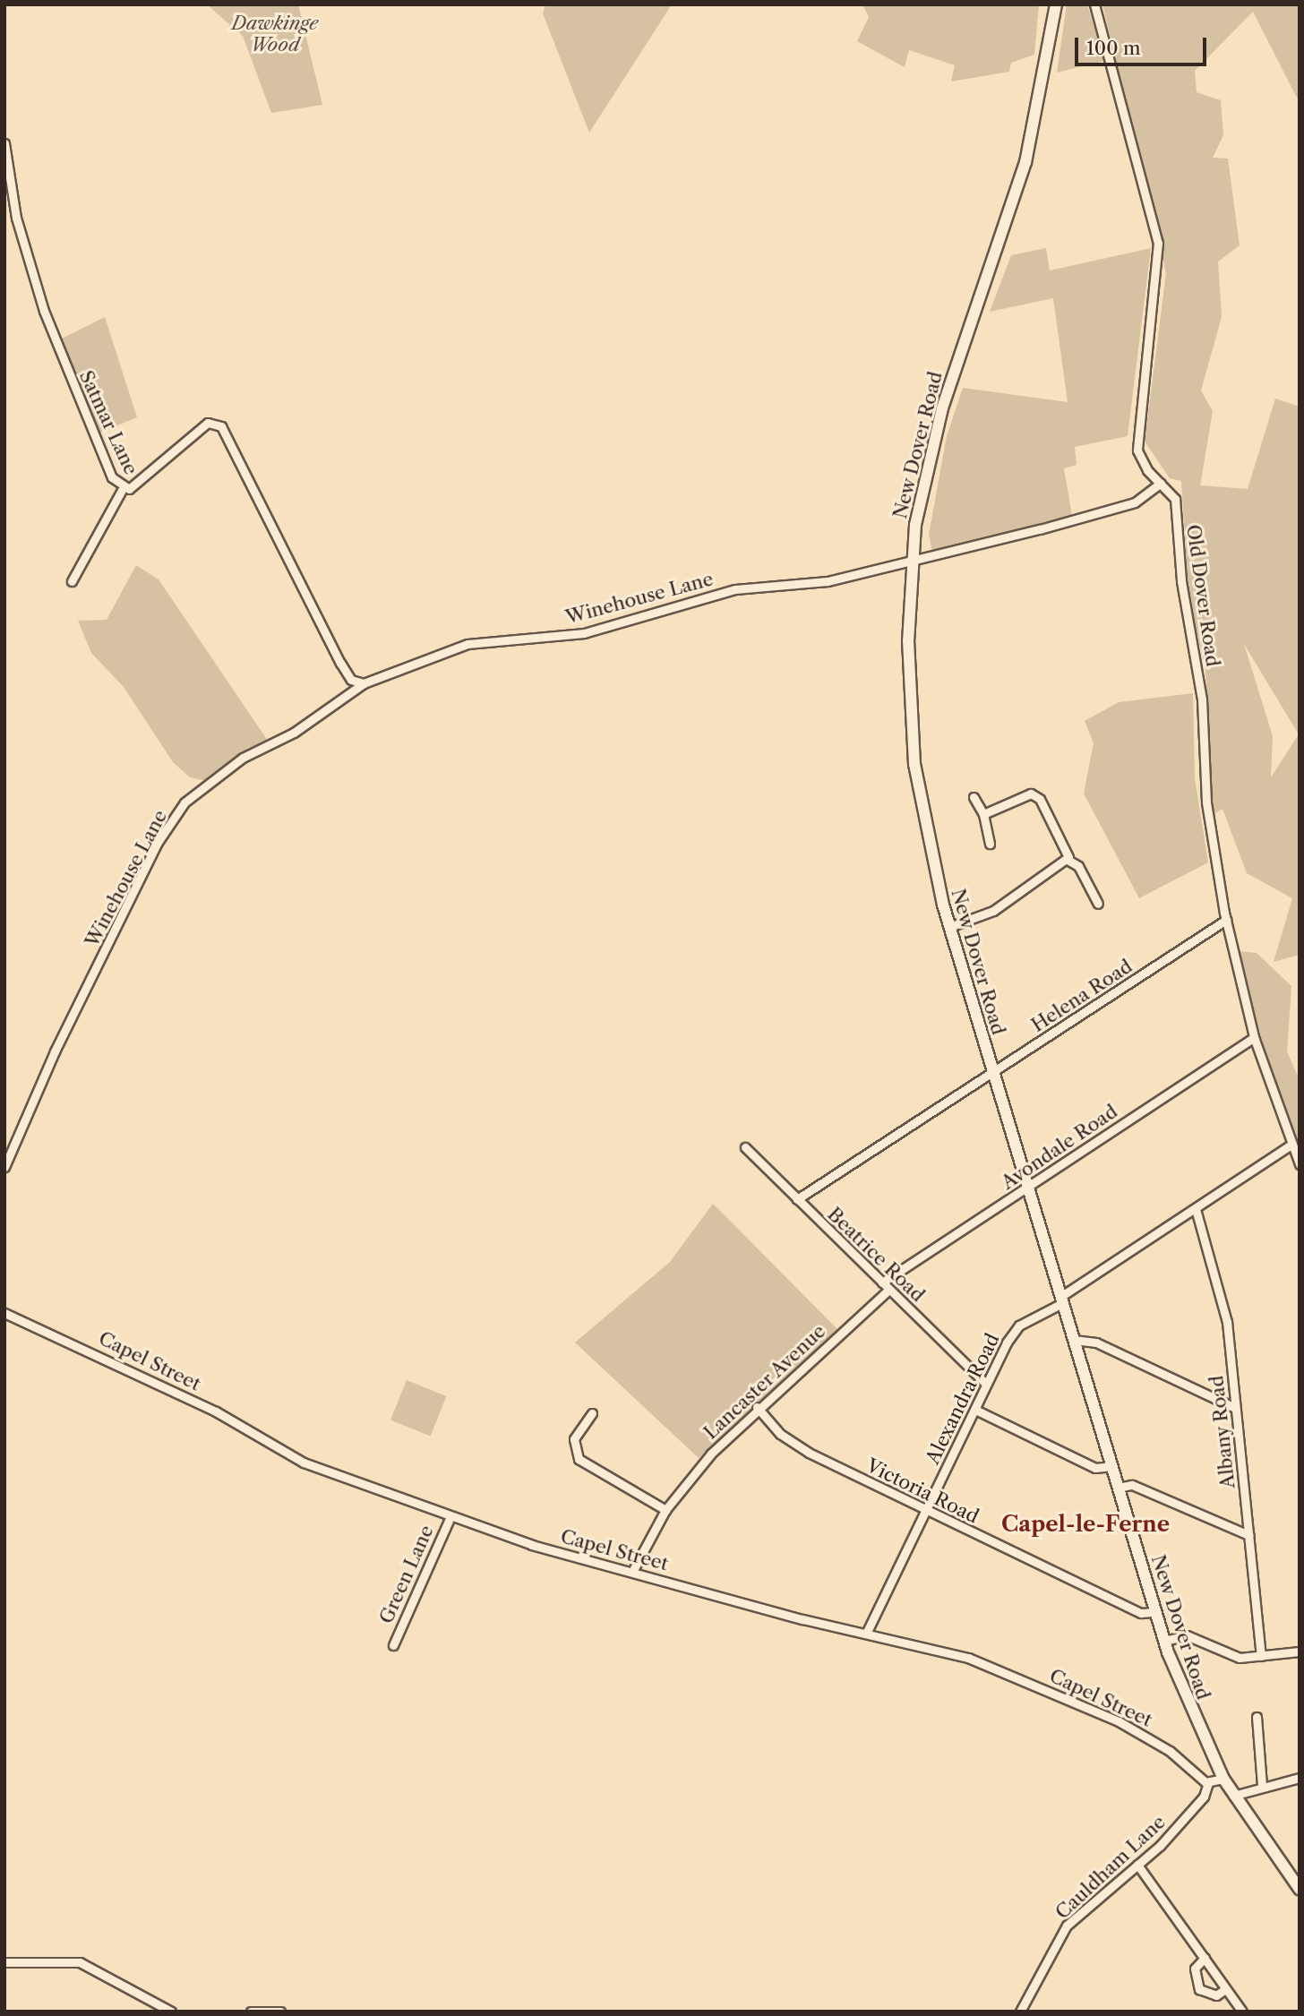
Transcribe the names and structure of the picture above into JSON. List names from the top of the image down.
{
  "streets": {
    "main road": ["New Dover Road"],
    "street": [
      "Satmar Lane",
      "Old Dover Road",
      "Winehouse Lane",
      "Helena Road",
      "Avondale Road",
      "Beatrice Road",
      "Capel Street",
      "Lancaster Avenue",
      "Alexandra Road",
      "Albany Road",
      "Victoria Road",
      "Green Lane",
      "Cauldham Lane"
    ]
  },
  "crossings": [
    ["Satmar Lane", "Winehouse Lane"],
    ["New Dover Road", "Winehouse Lane"],
    ["New Dover Road", "Helena Road"],
    ["New Dover Road", "Avondale Road"],
    ["New Dover Road", "Alexandra Road"],
    ["New Dover Road", "Victoria Road"],
    ["Old Dover Road", "Winehouse Lane"],
    ["Old Dover Road", "Helena Road"],
    ["Old Dover Road", "Avondale Road"],
    ["Old Dover Road", "Alexandra Road"],
    ["Helena Road", "Beatrice Road"],
    ["Avondale Road", "Beatrice Road"],
    ["Beatrice Road", "Lancaster Avenue"],
    ["Beatrice Road", "Alexandra Road"],
    ["Capel Street", "Lancaster Avenue"],
    ["Capel Street", "Alexandra Road"],
    ["Capel Street", "Green Lane"],
    ["Capel Street", "Cauldham Lane"],
    ["Lancaster Avenue", "Victoria Road"],
    ["Alexandra Road", "Albany Road"],
    ["Alexandra Road", "Victoria Road"]
  ],
  "districts": ["Capel-le-Ferne"],
  "parks": ["Dawkinge Wood"],
  "scale_bar": "100 m"
}
